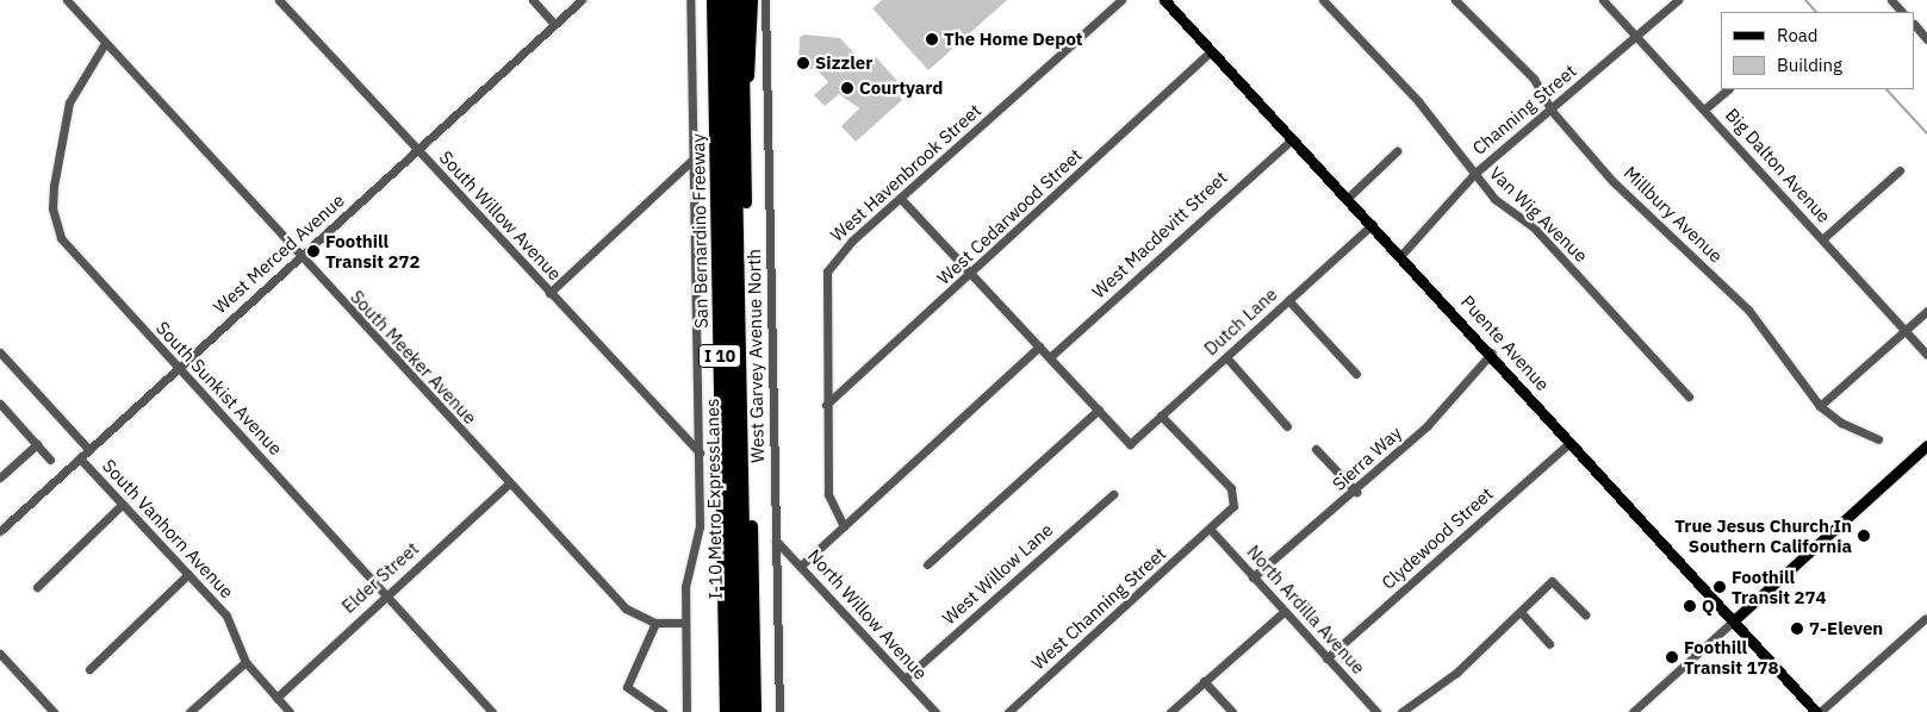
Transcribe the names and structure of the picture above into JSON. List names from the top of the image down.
{
  "streets": {
    "highway": ["San Bernardino Freeway", "I 10", "I-10 Metro ExpressLanes"],
    "main road": ["Puente Avenue"],
    "street": [
      "Channing Street",
      "Big Dalton Avenue",
      "West Havenbrook Street",
      "Van Wig Avenue",
      "Millbury Avenue",
      "South Willow Avenue",
      "West Cedarwood Street",
      "West Macdevitt Street",
      "West Merced Avenue",
      "Dutch Lane",
      "West Garvey Avenue North",
      "South Meeker Avenue",
      "South Sunkist Avenue",
      "Sierra Way",
      "South Vanhorn Avenue",
      "Clydewood Street",
      "West Willow Lane",
      "Elder Street",
      "West Channing Street",
      "North Ardilla Avenue",
      "North Willow Avenue"
    ]
  },
  "crossings": [
    ["Channing Street", "Big Dalton Avenue"],
    ["Channing Street", "Van Wig Avenue"],
    ["Channing Street", "Millbury Avenue"],
    ["Channing Street", "Puente Avenue"],
    ["West Havenbrook Street", "West Cedarwood Street"],
    ["South Willow Avenue", "West Merced Avenue"],
    ["West Cedarwood Street", "Puente Avenue"],
    ["West Macdevitt Street", "Puente Avenue"],
    ["West Merced Avenue", "South Meeker Avenue"],
    ["West Merced Avenue", "South Sunkist Avenue"],
    ["West Merced Avenue", "South Vanhorn Avenue"],
    ["Dutch Lane", "Puente Avenue"],
    ["Puente Avenue", "Sierra Way"],
    ["Puente Avenue", "Clydewood Street"],
    ["West Garvey Avenue North", "North Willow Avenue"],
    ["South Meeker Avenue", "South Sunkist Avenue"],
    ["South Meeker Avenue", "Elder Street"],
    ["South Sunkist Avenue", "Elder Street"],
    ["Sierra Way", "North Ardilla Avenue"],
    ["South Vanhorn Avenue", "Elder Street"],
    ["Clydewood Street", "North Ardilla Avenue"],
    ["West Willow Lane", "North Willow Avenue"],
    ["West Channing Street", "North Ardilla Avenue"]
  ],
  "places": [
    "The Home Depot",
    "Sizzler",
    "Courtyard",
    "Foothill Transit 272",
    "True Jesus Church In Southern California",
    "Foothill Transit 274",
    "Q",
    "7-Eleven",
    "Foothill Transit 178"
  ],
  "legend": ["Road", "Building"]
}
